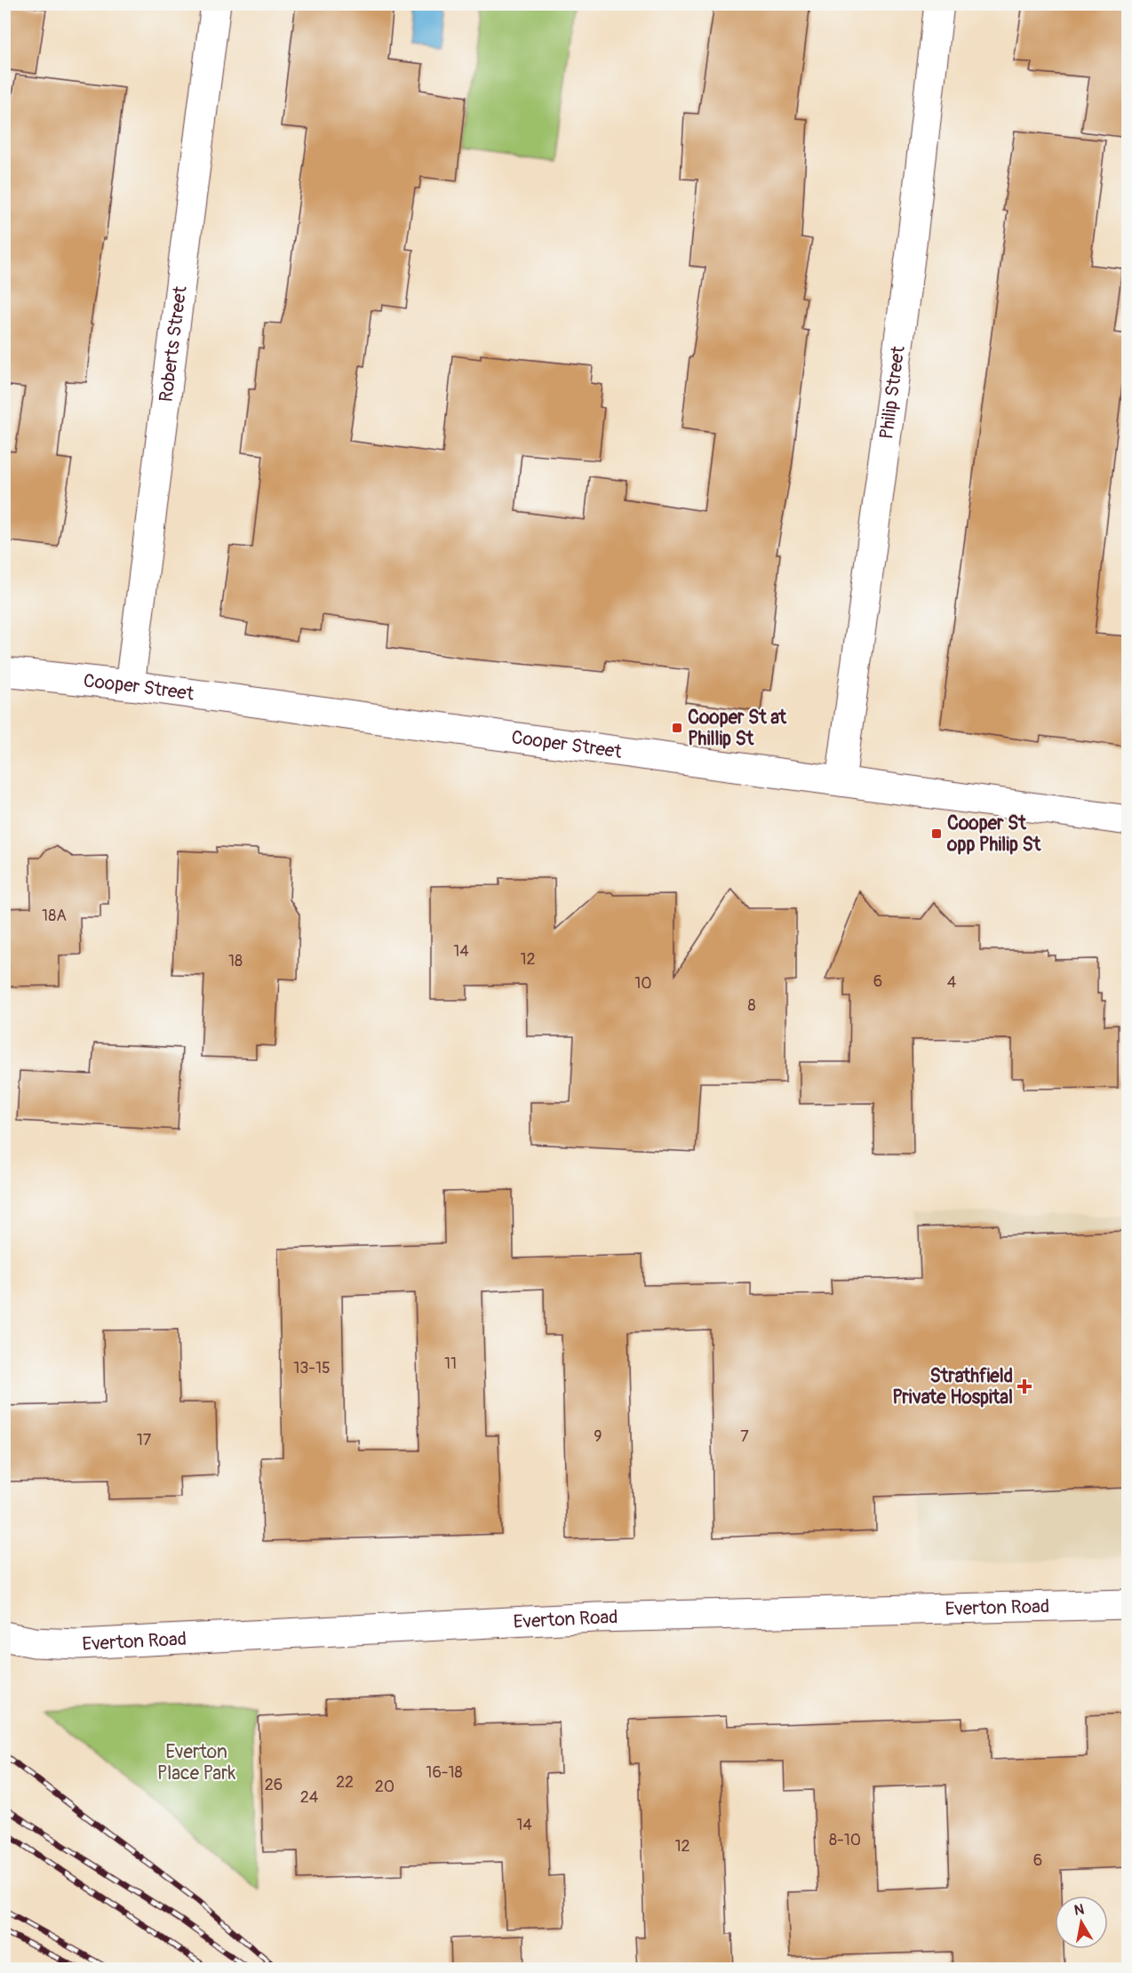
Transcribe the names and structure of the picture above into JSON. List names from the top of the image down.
{
  "streets": {
    "street": [
      "Roberts Street",
      "Philip Street",
      "Cooper Street",
      "Everton Road"
    ]
  },
  "crossings": [
    ["Roberts Street", "Cooper Street"],
    ["Philip Street", "Cooper Street"]
  ],
  "parks": ["Everton Place Park"],
  "places": {
    "transit": ["Cooper St at Phillip St", "Cooper St opp Philip St"],
    "health": ["Strathfield Private Hospital"]
  },
  "house_numbers": [
    "18A",
    "14",
    "12",
    "18",
    "6",
    "4",
    "10",
    "8",
    "11",
    "13-15",
    "9",
    "7",
    "17",
    "16-18",
    "22",
    "26",
    "20",
    "24",
    "14",
    "8-10",
    "12",
    "6"
  ],
  "north": "top"
}
